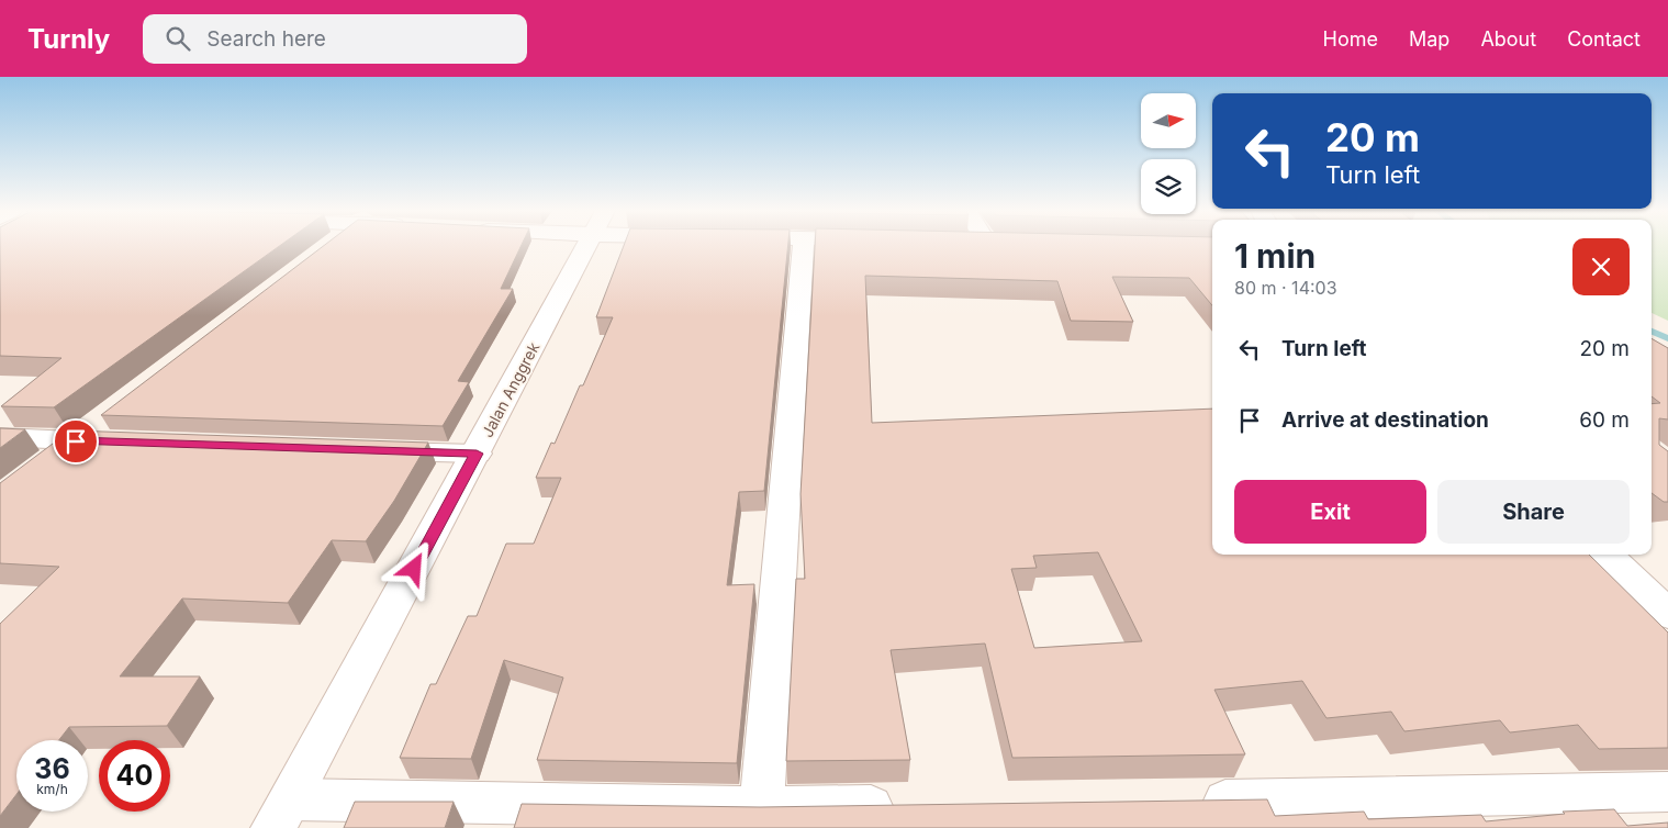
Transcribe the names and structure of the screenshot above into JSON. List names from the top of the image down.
{
  "streets": {
    "street": ["Jalan Anggrek"]
  },
  "north": "right",
  "page": {
    "header": "Turnly",
    "search": "Search here",
    "nav": [
      "Home",
      "Map",
      "About",
      "Contact"
    ],
    "turn": ["20 m", "Turn left"],
    "heading": ["1 min", "80 m · 14:03"],
    "list": [
      {
        "name": "Turn left",
        "value": "20 m"
      },
      {
        "name": "Arrive at destination",
        "value": "60 m"
      }
    ],
    "buttons": ["Exit", "Share"],
    "speed": "36 km/h",
    "limit": "40"
  }
}
